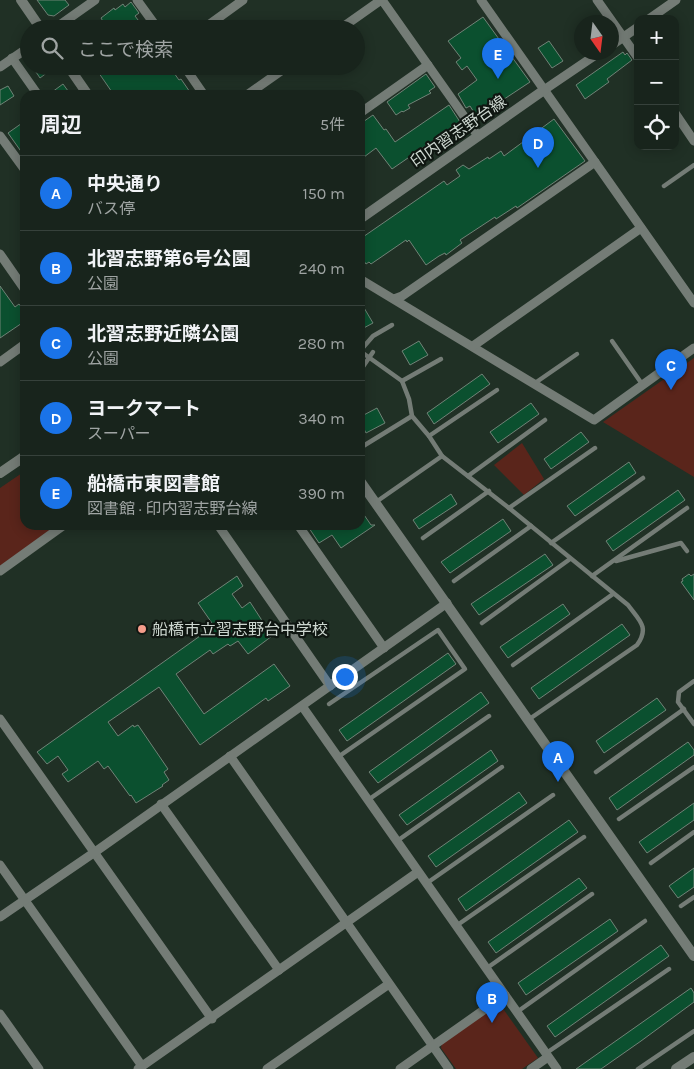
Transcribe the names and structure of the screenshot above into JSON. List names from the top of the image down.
{
  "streets": {
    "street": ["印内習志野台線"]
  },
  "places": ["船橋市立習志野台中学校"],
  "north": "bottom",
  "page": {
    "map_buttons": ["+", "−"],
    "search": "ここで検索",
    "pins": [
      "E",
      "D",
      "C",
      "A",
      "B"
    ],
    "heading": ["周辺", "5件"],
    "list": [
      {
        "mark": "A",
        "name": "中央通り",
        "note": "バス停",
        "value": "150 m"
      },
      {
        "mark": "B",
        "name": "北習志野第6号公園",
        "note": "公園",
        "value": "240 m"
      },
      {
        "mark": "C",
        "name": "北習志野近隣公園",
        "note": "公園",
        "value": "280 m"
      },
      {
        "mark": "D",
        "name": "ヨークマート",
        "note": "スーパー",
        "value": "340 m"
      },
      {
        "mark": "E",
        "name": "船橋市東図書館",
        "note": "図書館 · 印内習志野台線",
        "value": "390 m"
      }
    ]
  }
}
